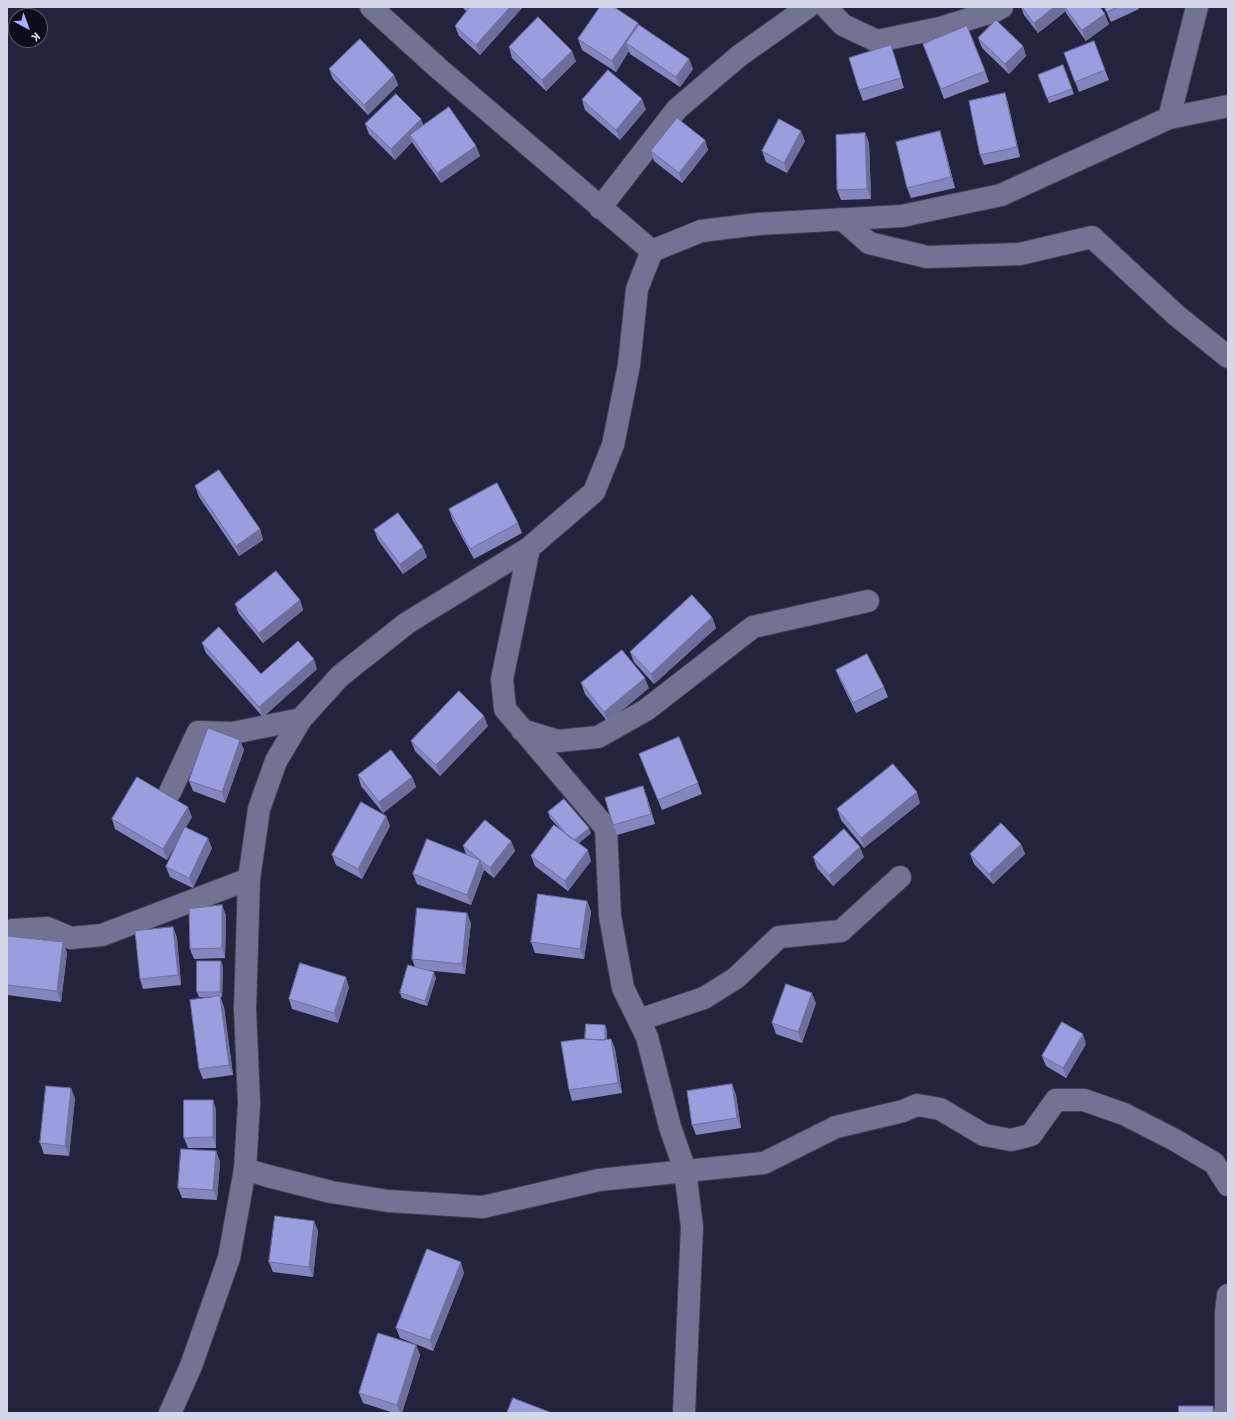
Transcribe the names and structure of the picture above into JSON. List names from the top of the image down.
{
  "north": "bottom right"
}
